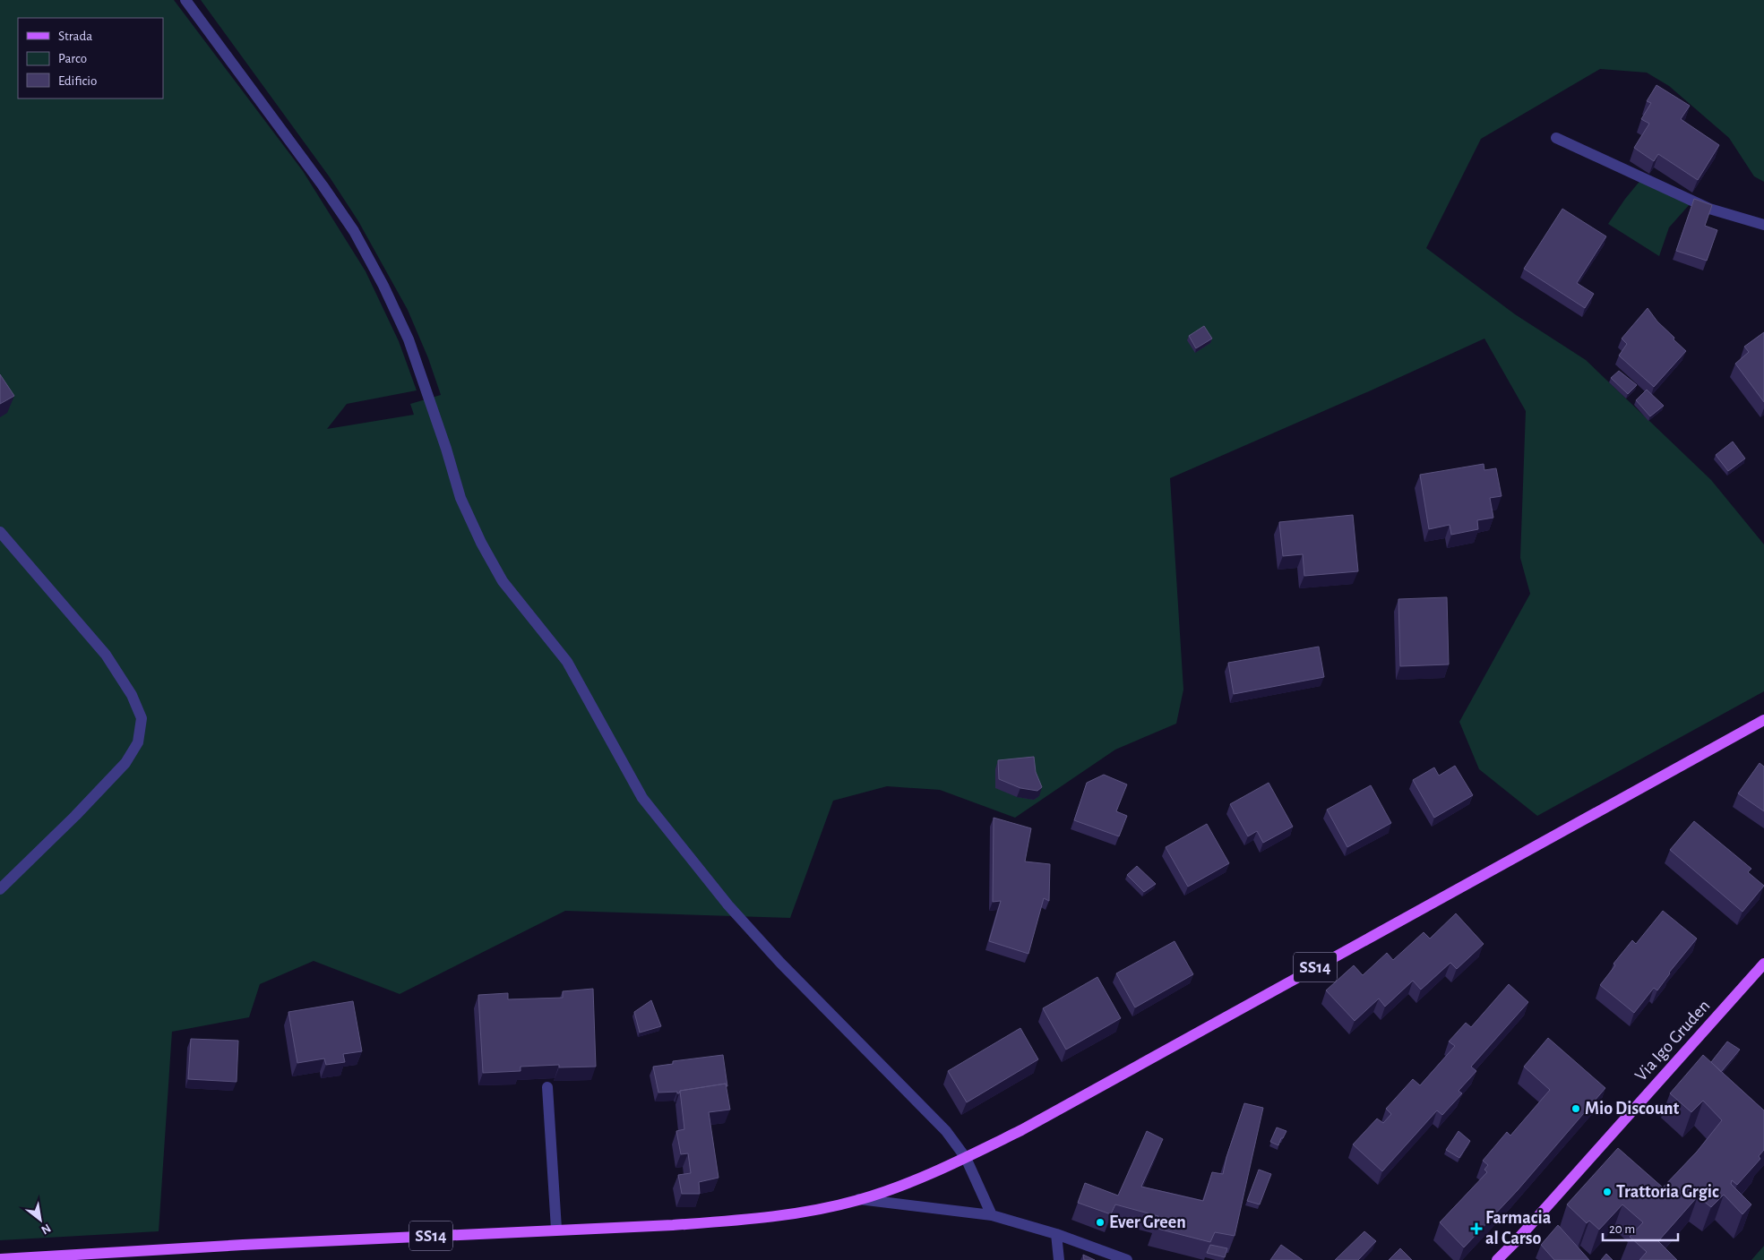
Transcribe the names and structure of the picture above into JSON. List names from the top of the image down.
{
  "streets": {
    "main road": ["SS14", "Via Igo Gruden"]
  },
  "places": {
    "other": ["Mio Discount", "Trattoria Grgic", "Ever Green"],
    "health": ["Farmacia al Carso"]
  },
  "legend": ["Strada", "Parco", "Edificio"],
  "scale_bar": "20 m",
  "north": "bottom right"
}
